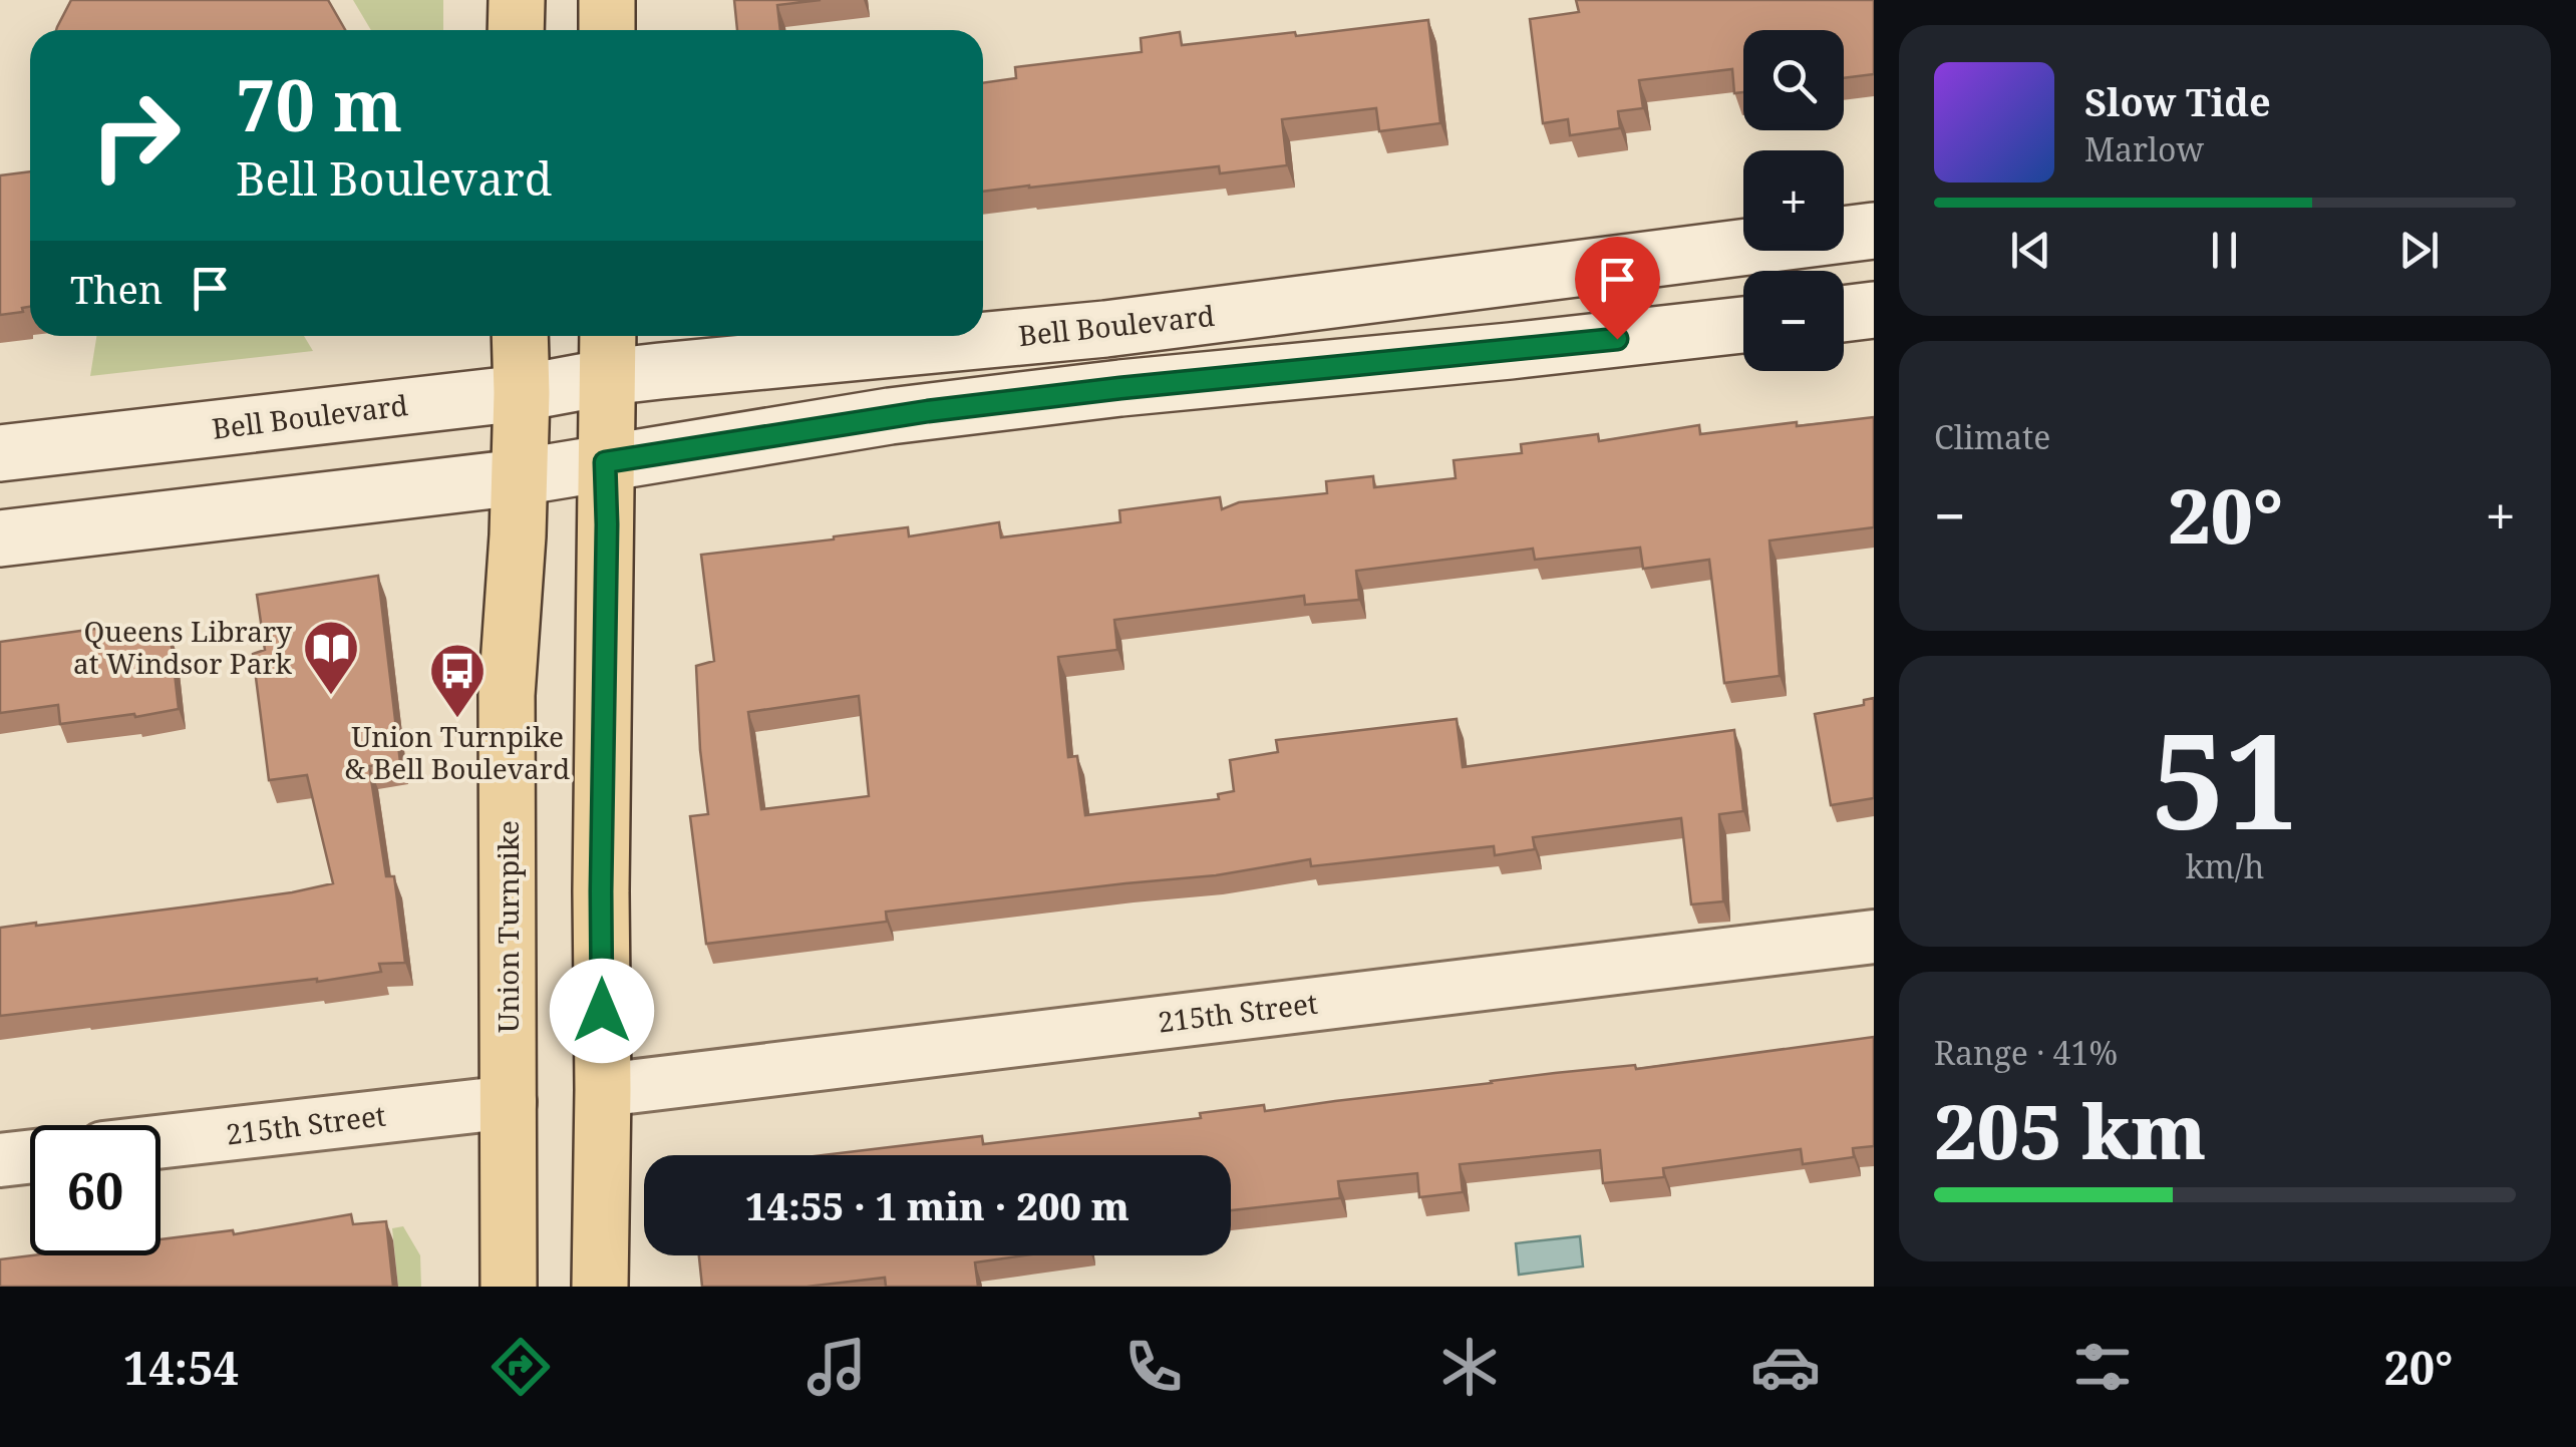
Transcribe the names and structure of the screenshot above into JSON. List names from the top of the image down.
{
  "streets": {
    "main road": ["Union Turnpike"],
    "street": ["Bell Boulevard", "215th Street"]
  },
  "crossings": [
    ["Bell Boulevard", "Union Turnpike"],
    ["Union Turnpike", "215th Street"]
  ],
  "places": {
    "library": ["Queens Library at Windsor Park"],
    "bus stop": ["Union Turnpike & Bell Boulevard"]
  },
  "page": {
    "map_buttons": ["+", "−"],
    "turn": ["70 m", "Bell Boulevard"],
    "song": ["Slow Tide", "Marlow"],
    "then": "Then",
    "tile": [
      "Climate",
      ["51", "km/h"],
      ["Range · 41%", "205 km"]
    ],
    "heat": ["−", "20°", "+"],
    "limit": "60",
    "trip": "14:55 · 1 min · 200 m",
    "tabs": ["14:54", "20°"]
  }
}
